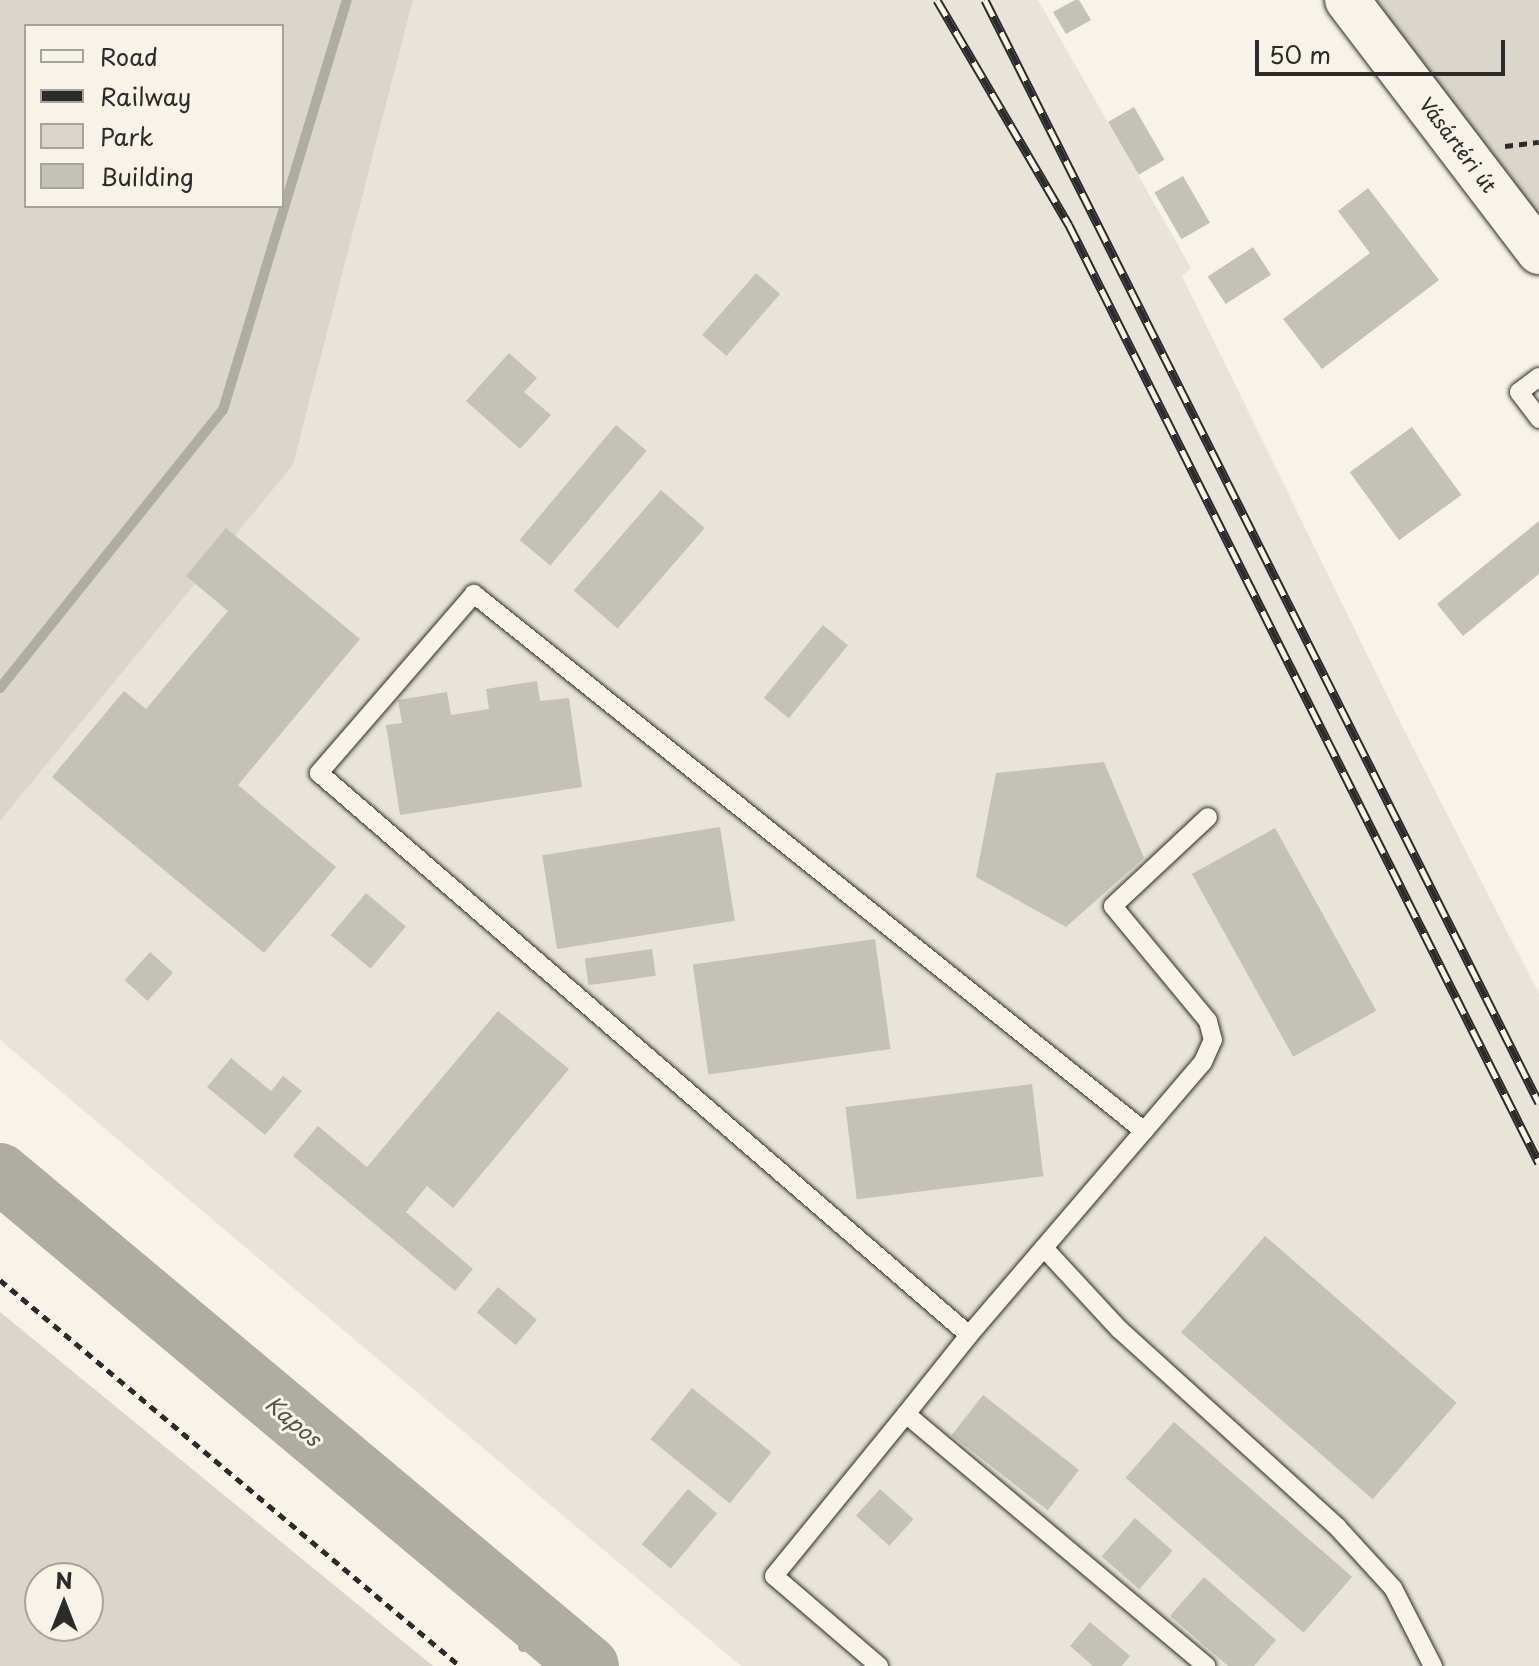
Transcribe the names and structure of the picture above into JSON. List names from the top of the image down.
{
  "streets": {
    "street": ["Vásártéri út"]
  },
  "water": ["Kapos"],
  "legend": [
    "Road",
    "Railway",
    "Park",
    "Building"
  ],
  "scale_bar": "50 m",
  "north": "top"
}
